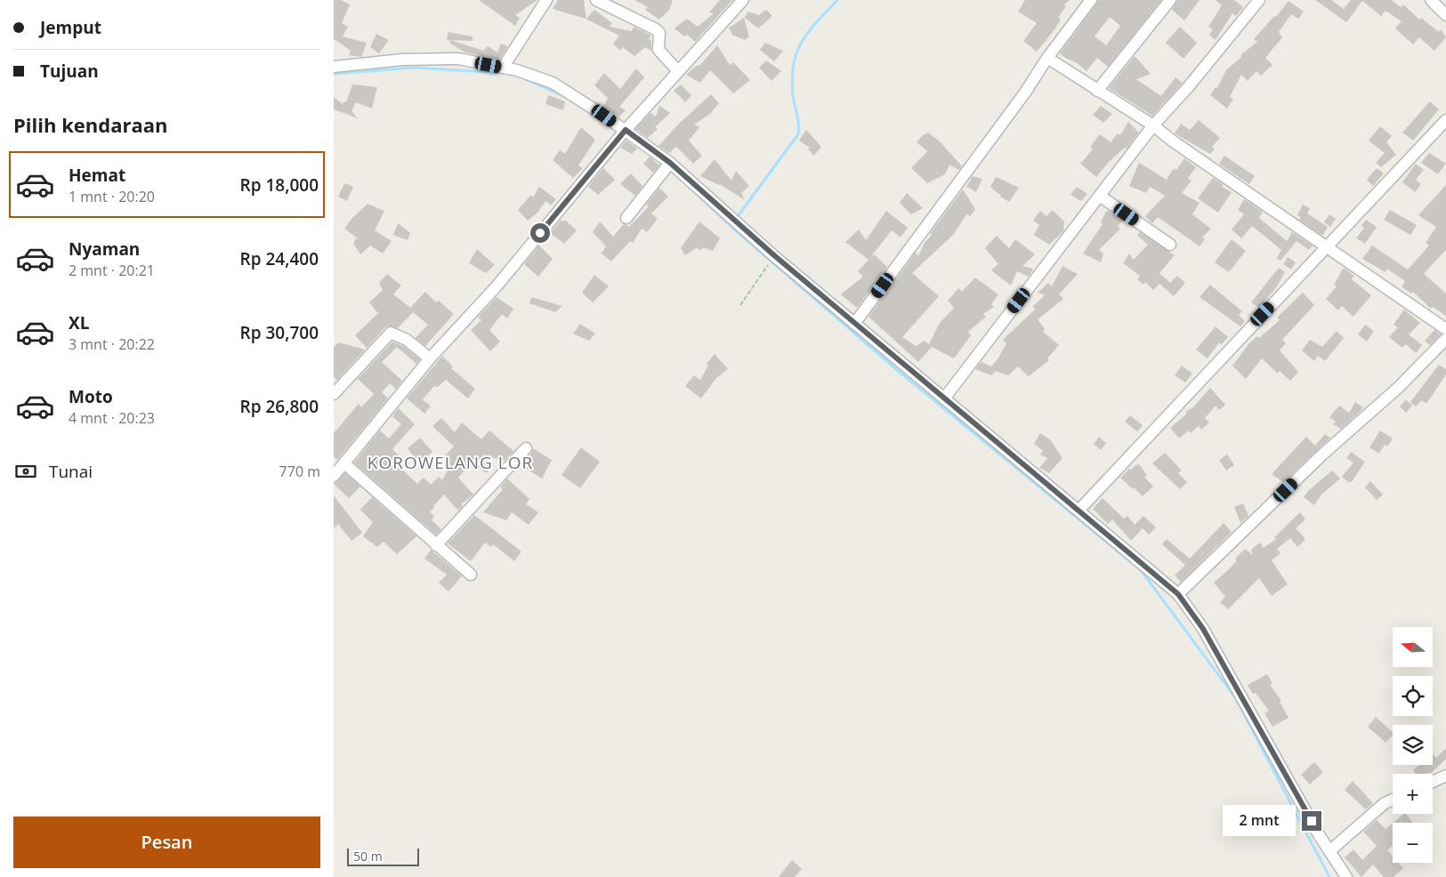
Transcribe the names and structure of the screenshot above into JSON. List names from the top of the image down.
{
  "districts": ["KOROWELANG LOR"],
  "scale_bar": "50 m",
  "north": "left",
  "page": {
    "banner": ["Jemput", "Tujuan"],
    "heading": "Pilih kendaraan",
    "list": [
      {
        "name": "Hemat",
        "note": "1 mnt · 20:20",
        "value": "Rp 18,000"
      },
      {
        "name": "Nyaman",
        "note": "2 mnt · 20:21",
        "value": "Rp 24,400"
      },
      {
        "name": "XL",
        "note": "3 mnt · 20:22",
        "value": "Rp 30,700"
      },
      {
        "name": "Moto",
        "note": "4 mnt · 20:23",
        "value": "Rp 26,800"
      }
    ],
    "pay": ["Tunai", "770 m"],
    "map_buttons": ["+", "−"],
    "bubble": "2 mnt",
    "buttons": "Pesan",
    "scale": "50 m"
  }
}
